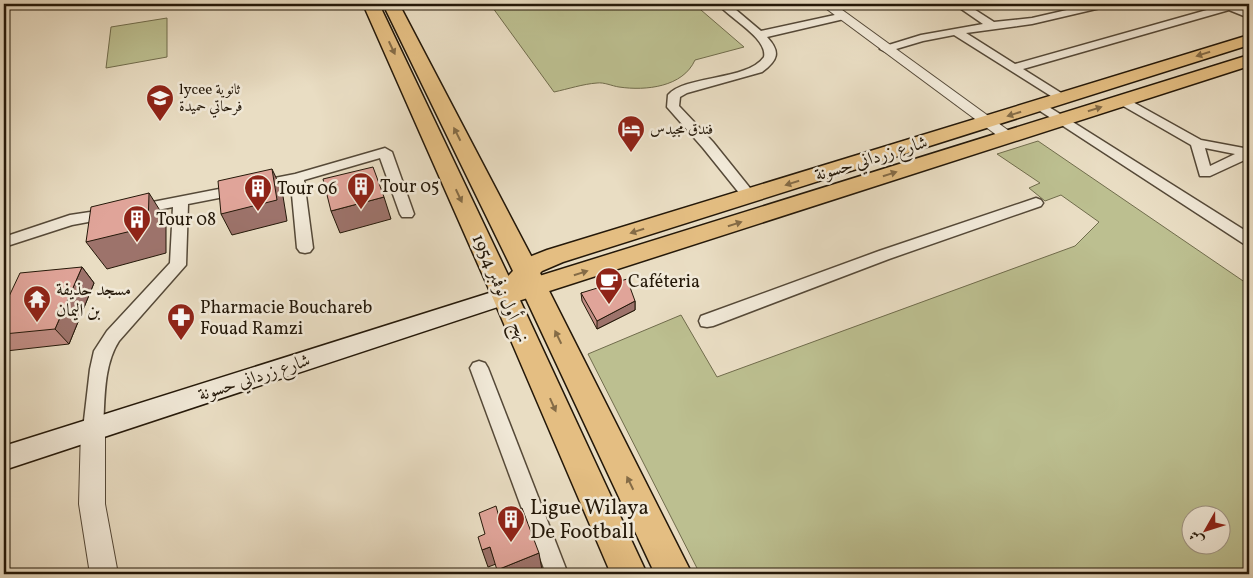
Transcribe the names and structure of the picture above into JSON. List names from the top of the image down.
{
  "streets": {
    "highway": ["نهج أول نوفمبر 1954"],
    "main road": ["شارع زرداني حسونة"]
  },
  "crossings": [
    ["شارع زرداني حسونة", "نهج أول نوفمبر 1954"]
  ],
  "places": {
    "school or university": ["lycee ثانوية فرحاتي حميدة"],
    "hotel": ["فندق مجيدس"],
    "building": [
      "Tour 05",
      "Tour 06",
      "Tour 08",
      "Ligue Wilaya De Football"
    ],
    "cafe": ["Caféteria"],
    "temple": ["مسجد حذيفة بن اليمان"],
    "pharmacy": ["Pharmacie Bouchareb Fouad Ramzi"]
  },
  "north": "bottom left"
}
